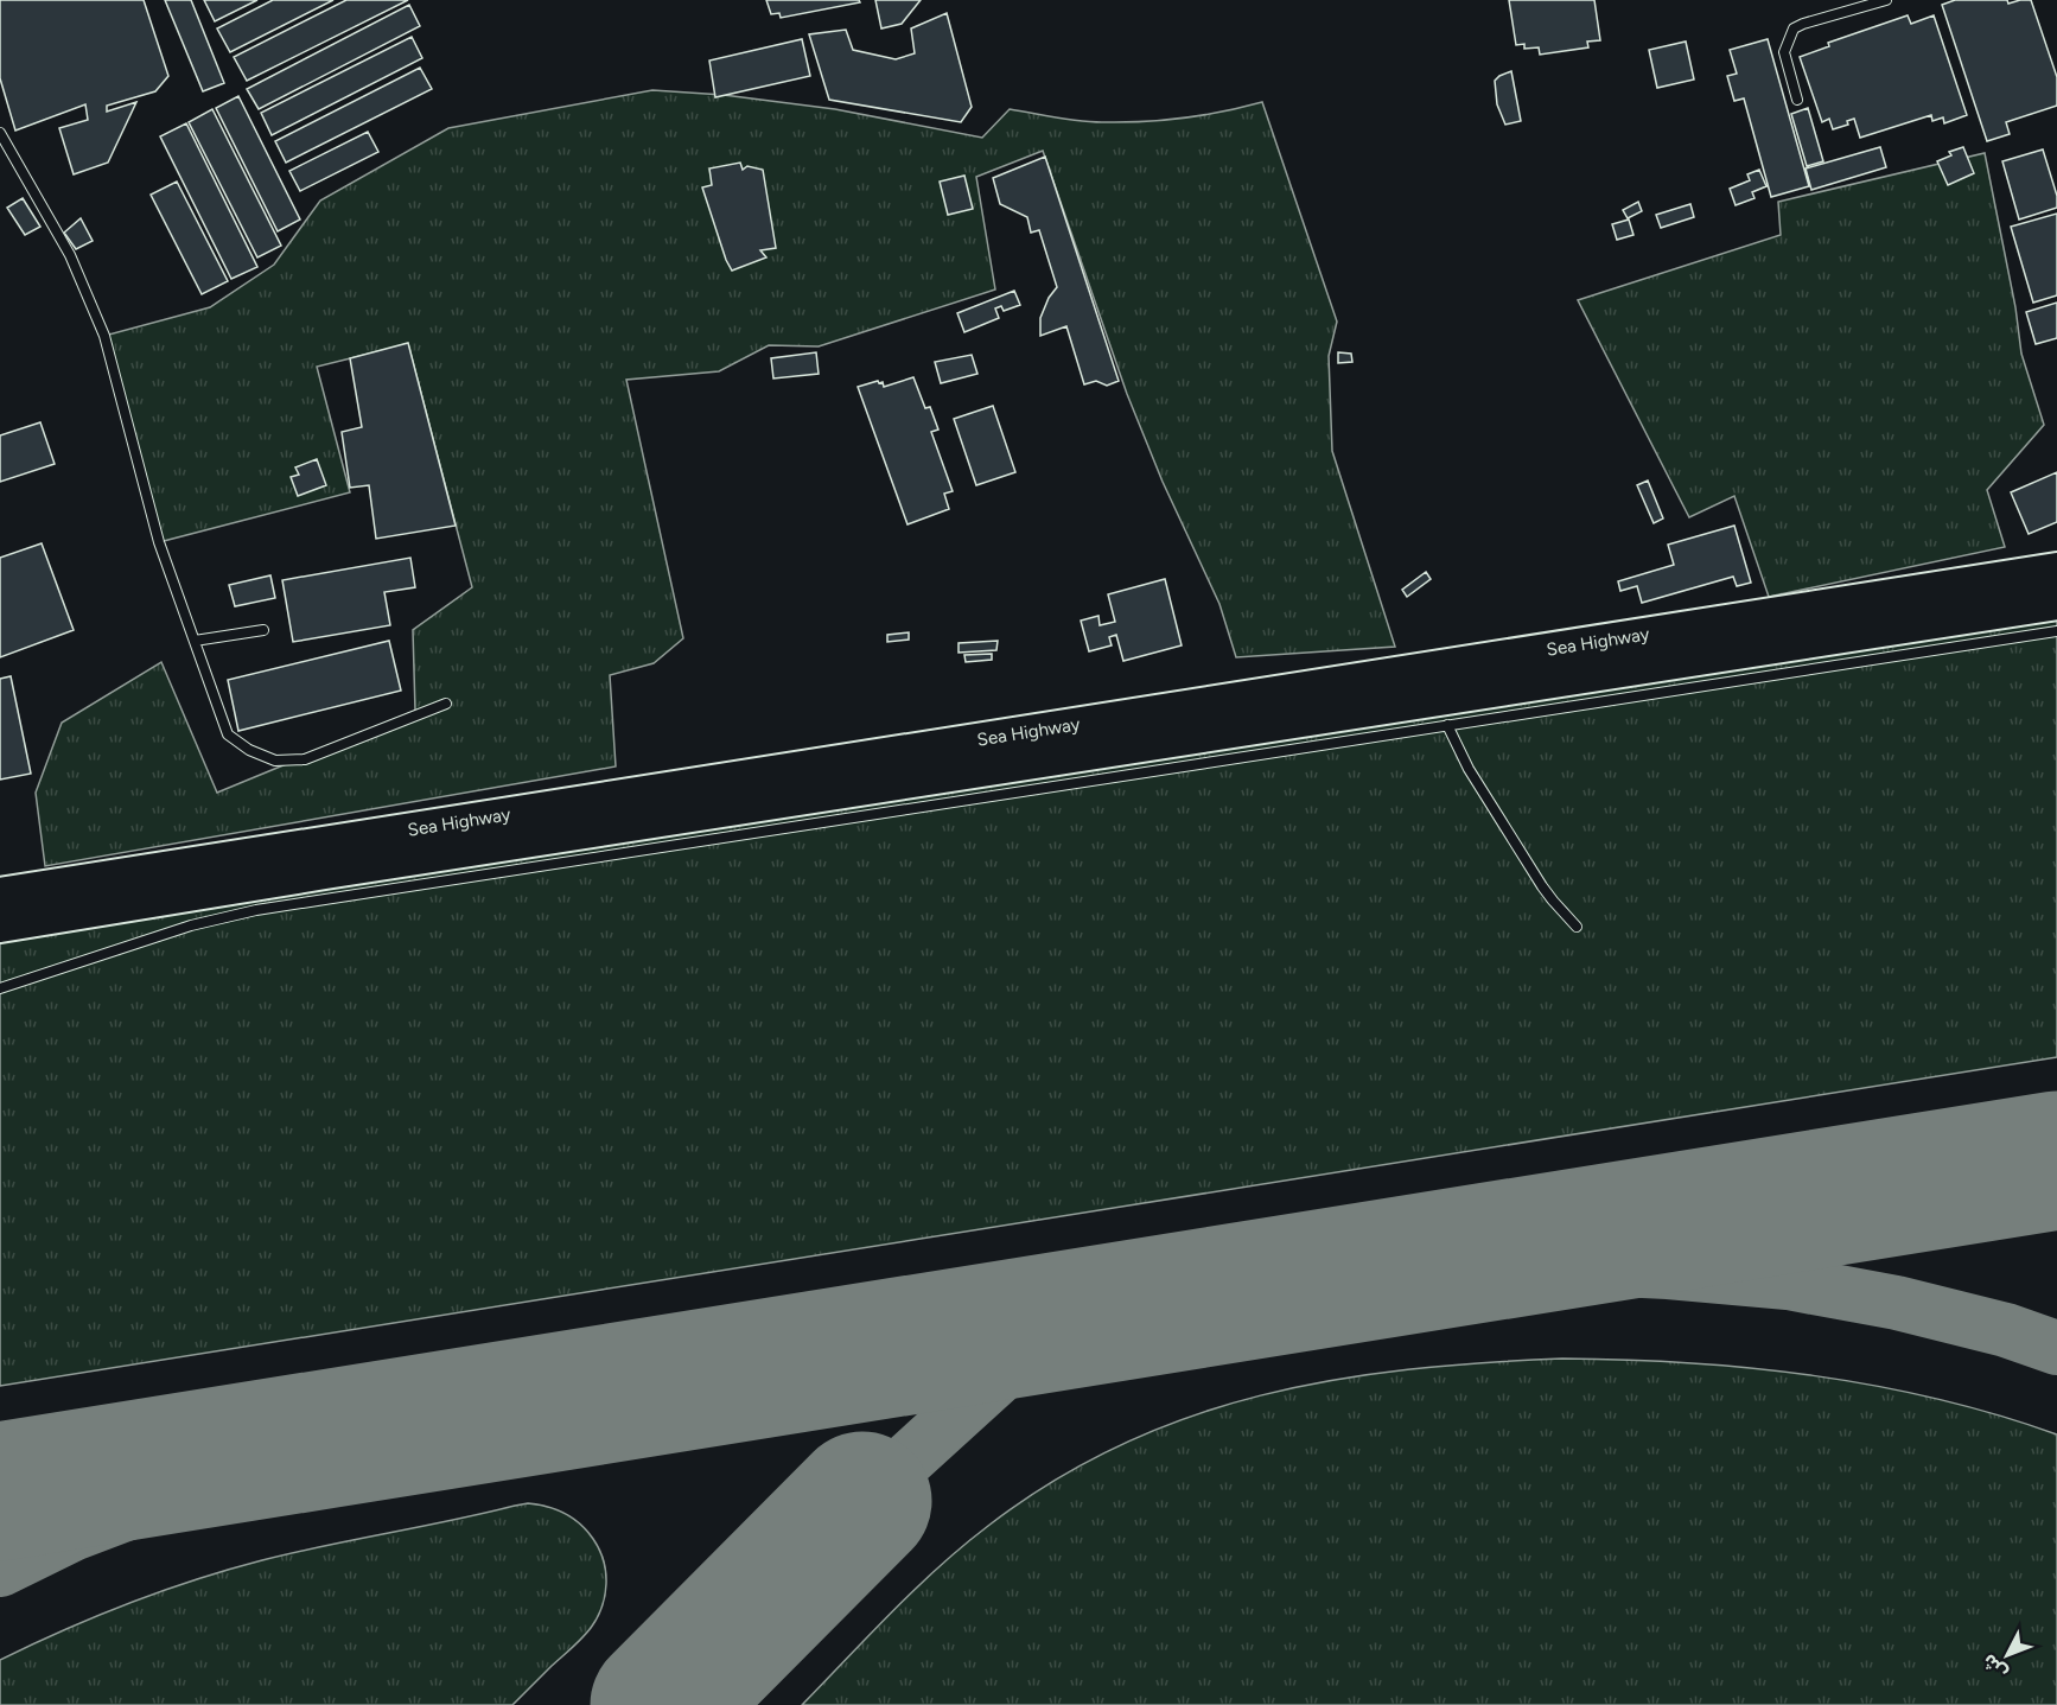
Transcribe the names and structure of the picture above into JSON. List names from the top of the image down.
{
  "streets": {
    "highway": ["Sea Highway"]
  },
  "north": "bottom left"
}
